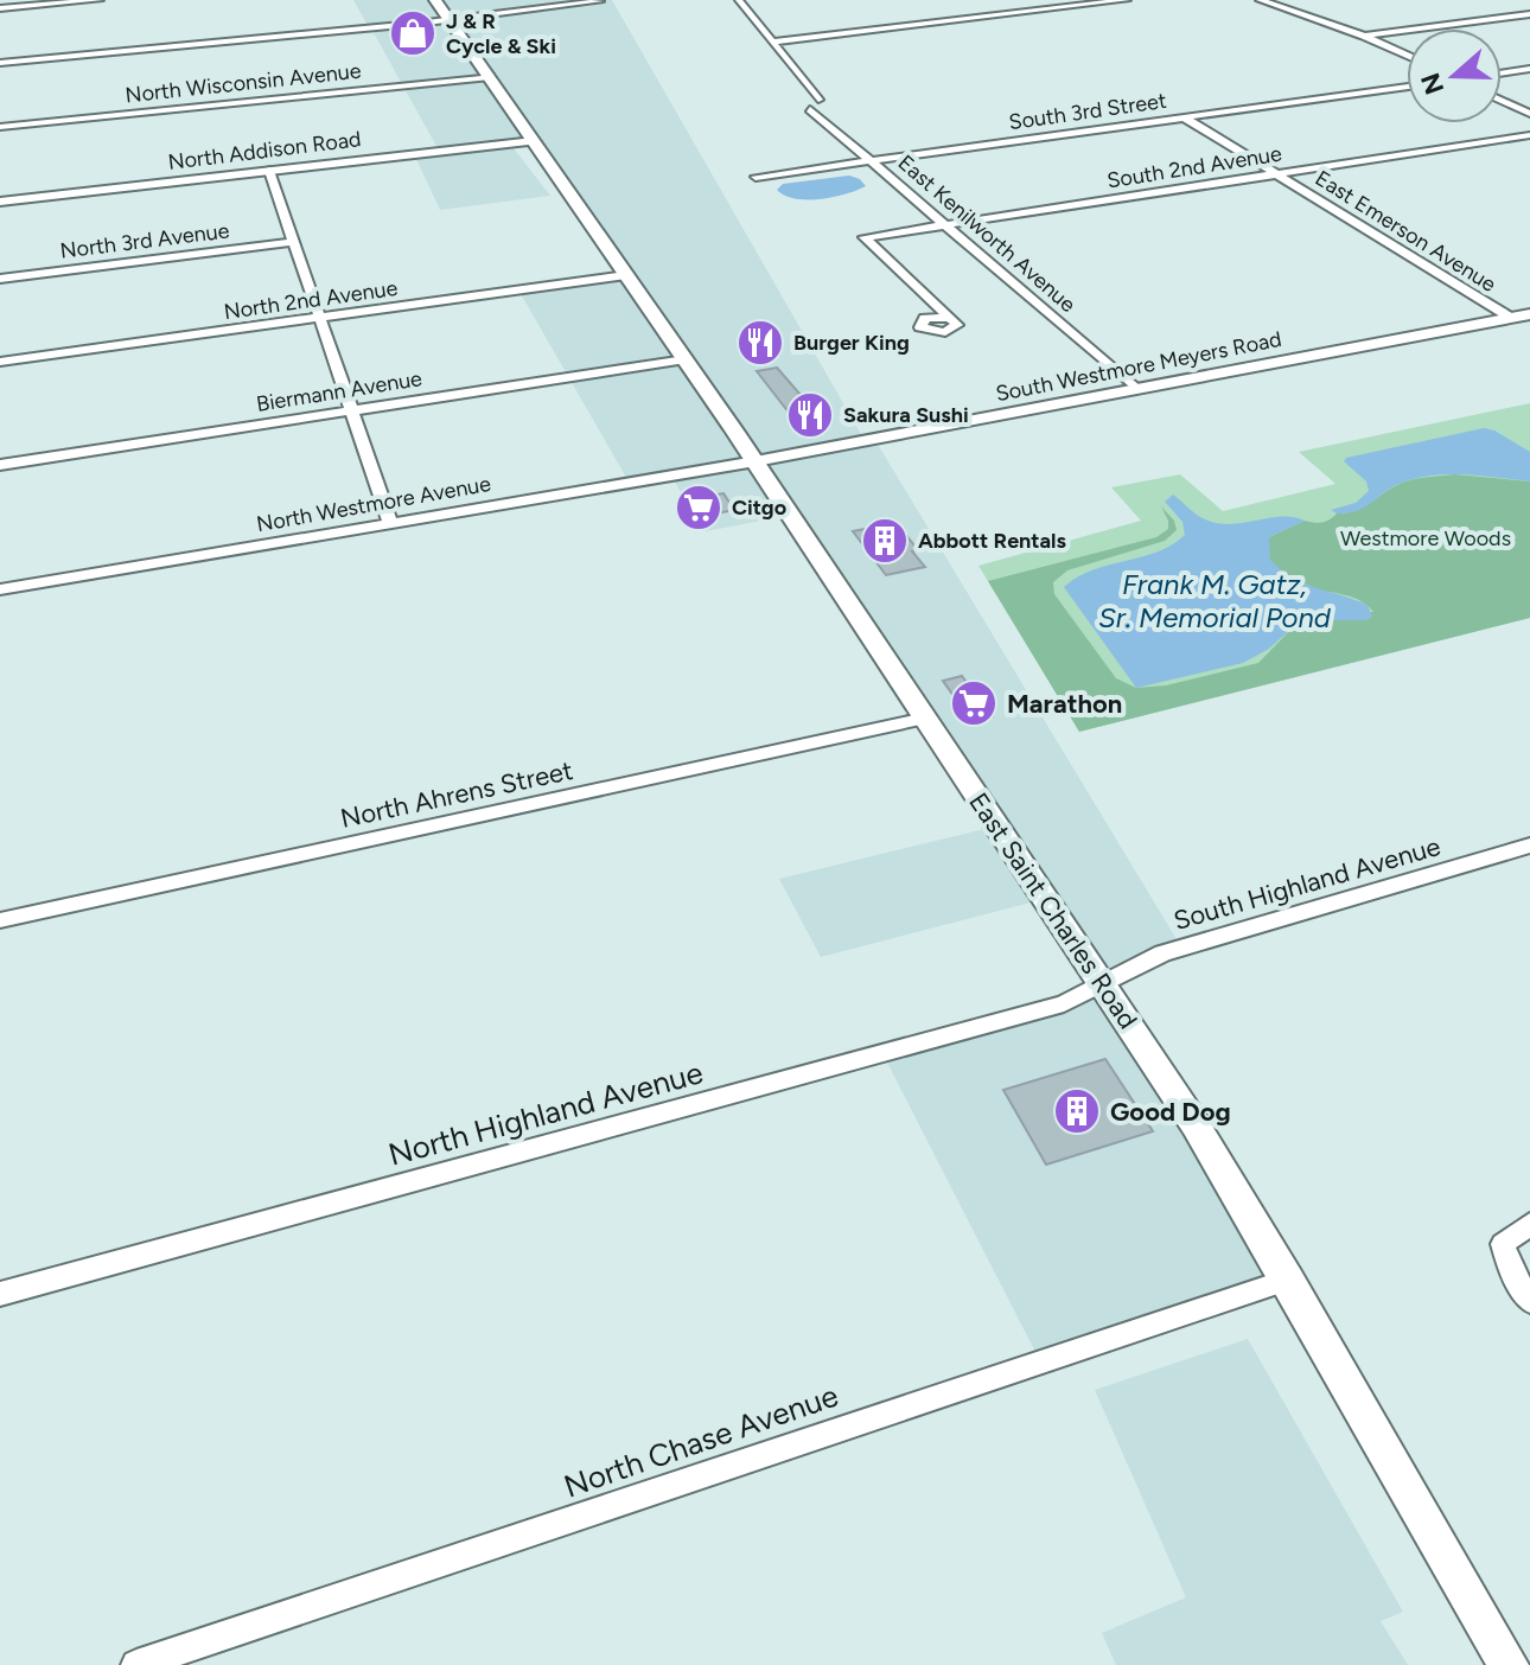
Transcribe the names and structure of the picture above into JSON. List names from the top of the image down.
{
  "streets": {
    "main road": ["East Saint Charles Road"],
    "street": [
      "North Wisconsin Avenue",
      "South 3rd Street",
      "North Addison Road",
      "South 2nd Avenue",
      "East Emerson Avenue",
      "East Kenilworth Avenue",
      "North 3rd Avenue",
      "North 2nd Avenue",
      "South Westmore Meyers Road",
      "Biermann Avenue",
      "North Westmore Avenue",
      "North Ahrens Street",
      "South Highland Avenue",
      "North Highland Avenue",
      "North Chase Avenue"
    ]
  },
  "crossings": [
    ["North Wisconsin Avenue", "East Saint Charles Road"],
    ["South 3rd Street", "East Emerson Avenue"],
    ["South 3rd Street", "East Kenilworth Avenue"],
    ["North Addison Road", "East Saint Charles Road"],
    ["South 2nd Avenue", "East Emerson Avenue"],
    ["South 2nd Avenue", "East Kenilworth Avenue"],
    ["East Emerson Avenue", "South Westmore Meyers Road"],
    ["East Kenilworth Avenue", "South Westmore Meyers Road"],
    ["North 2nd Avenue", "East Saint Charles Road"],
    ["South Westmore Meyers Road", "North Westmore Avenue"],
    ["South Westmore Meyers Road", "East Saint Charles Road"],
    ["Biermann Avenue", "East Saint Charles Road"],
    ["North Westmore Avenue", "East Saint Charles Road"],
    ["North Ahrens Street", "East Saint Charles Road"],
    ["South Highland Avenue", "East Saint Charles Road"],
    ["South Highland Avenue", "North Highland Avenue"],
    ["East Saint Charles Road", "North Highland Avenue"],
    ["East Saint Charles Road", "North Chase Avenue"]
  ],
  "water": ["Frank M. Gatz, Sr. Memorial Pond"],
  "parks": ["Westmore Woods"],
  "places": {
    "shop": ["J & R Cycle & Ski"],
    "restaurant": ["Burger King", "Sakura Sushi"],
    "supermarket": ["Citgo", "Marathon"],
    "building": ["Abbott Rentals", "Good Dog"]
  },
  "north": "left"
}
